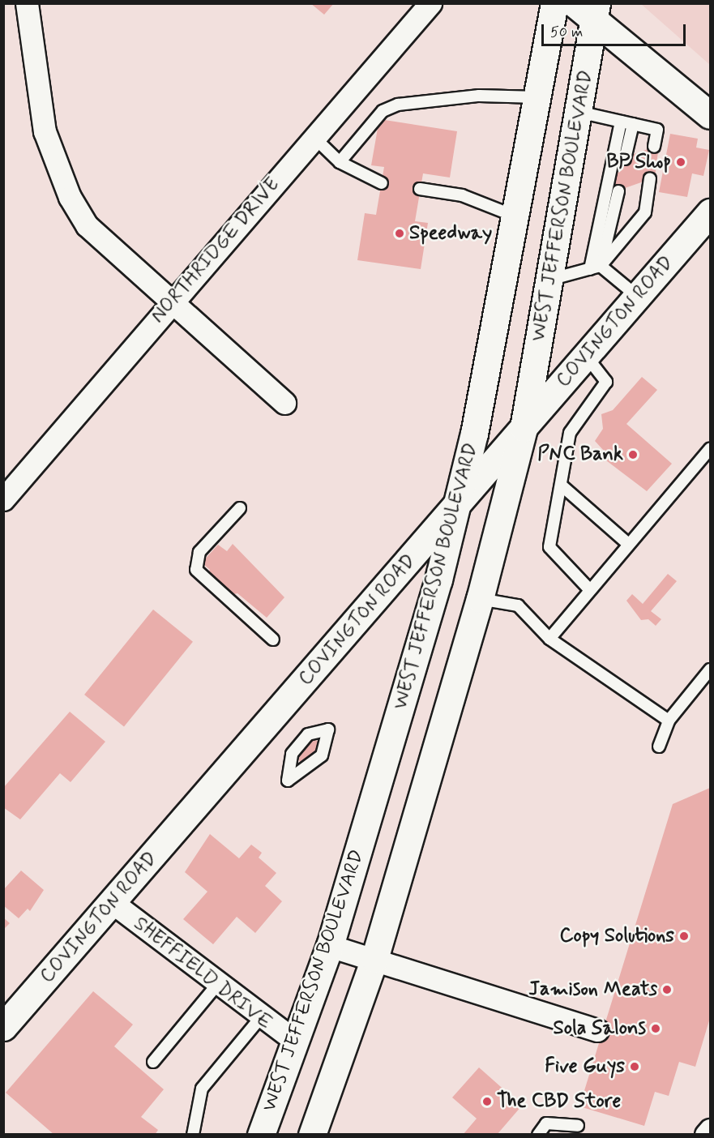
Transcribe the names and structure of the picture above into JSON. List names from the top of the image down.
{
  "streets": {
    "main road": ["WEST JEFFERSON BOULEVARD", "COVINGTON ROAD"],
    "street": ["NORTHRIDGE DRIVE", "SHEFFIELD DRIVE"]
  },
  "crossings": [
    ["WEST JEFFERSON BOULEVARD", "COVINGTON ROAD"],
    ["WEST JEFFERSON BOULEVARD", "SHEFFIELD DRIVE"],
    ["COVINGTON ROAD", "SHEFFIELD DRIVE"]
  ],
  "places": [
    "BP Shop",
    "Speedway",
    "PNC Bank",
    "Copy Solutions",
    "Jamison Meats",
    "Sola Salons",
    "Five Guys",
    "The CBD Store"
  ],
  "scale_bar": "50 m"
}
